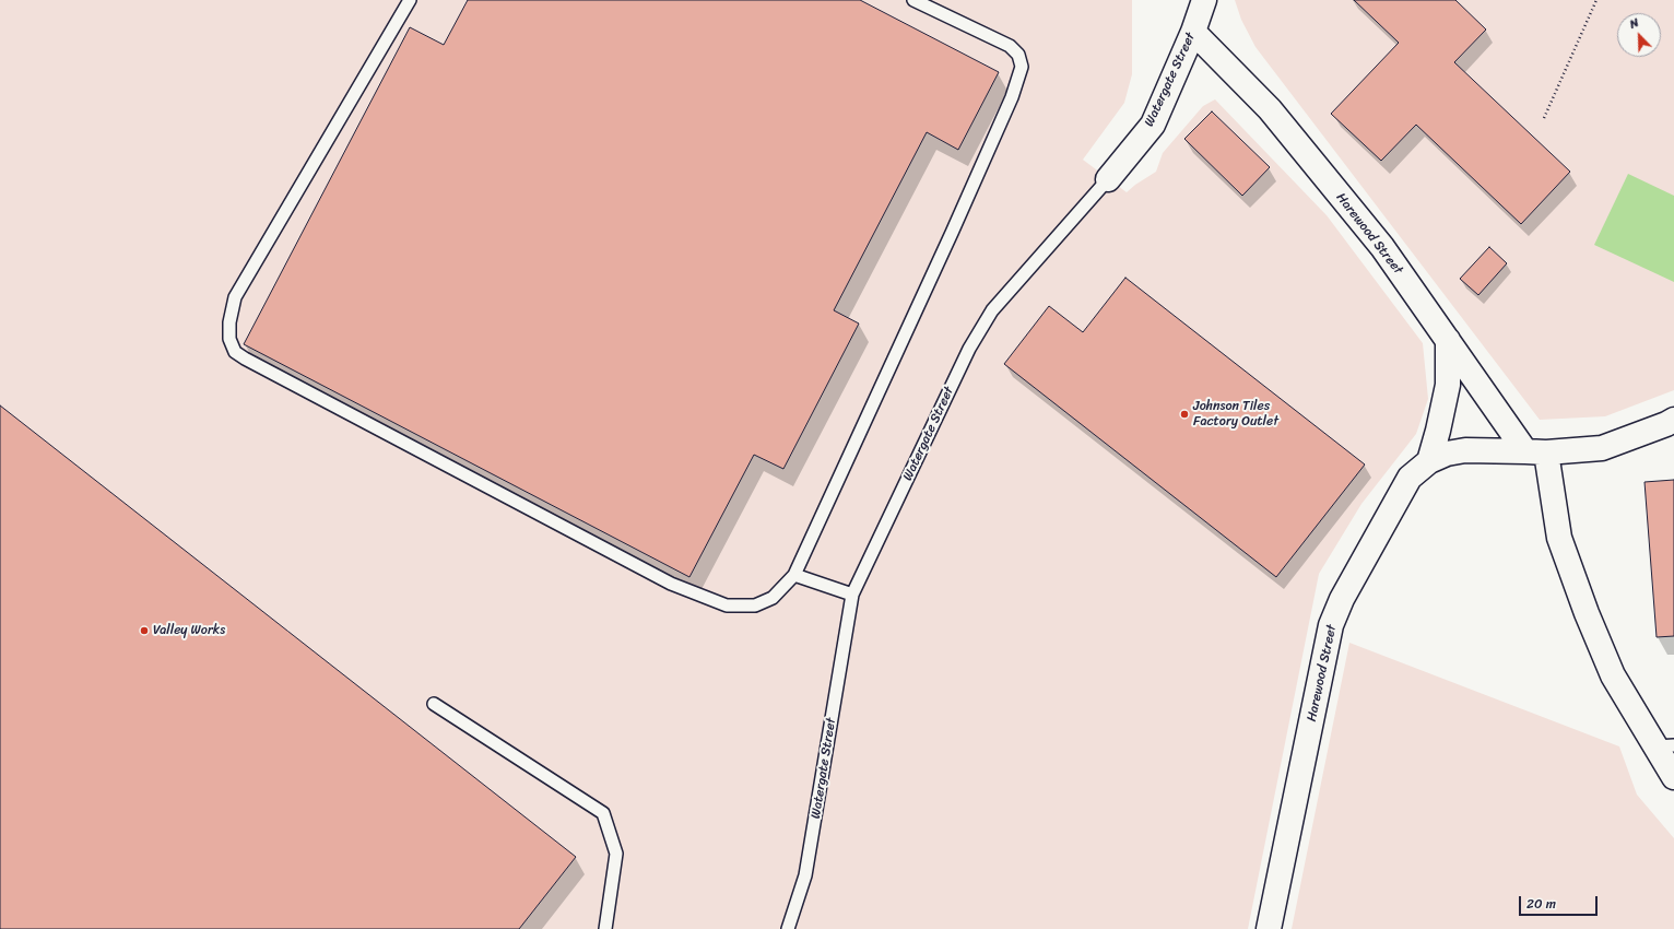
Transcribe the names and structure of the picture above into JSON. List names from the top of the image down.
{
  "streets": {
    "street": ["Watergate Street", "Harewood Street"]
  },
  "crossings": [
    ["Watergate Street", "Harewood Street"]
  ],
  "places": ["Johnson Tiles Factory Outlet", "Valley Works"],
  "scale_bar": "20 m",
  "north": "top left"
}
